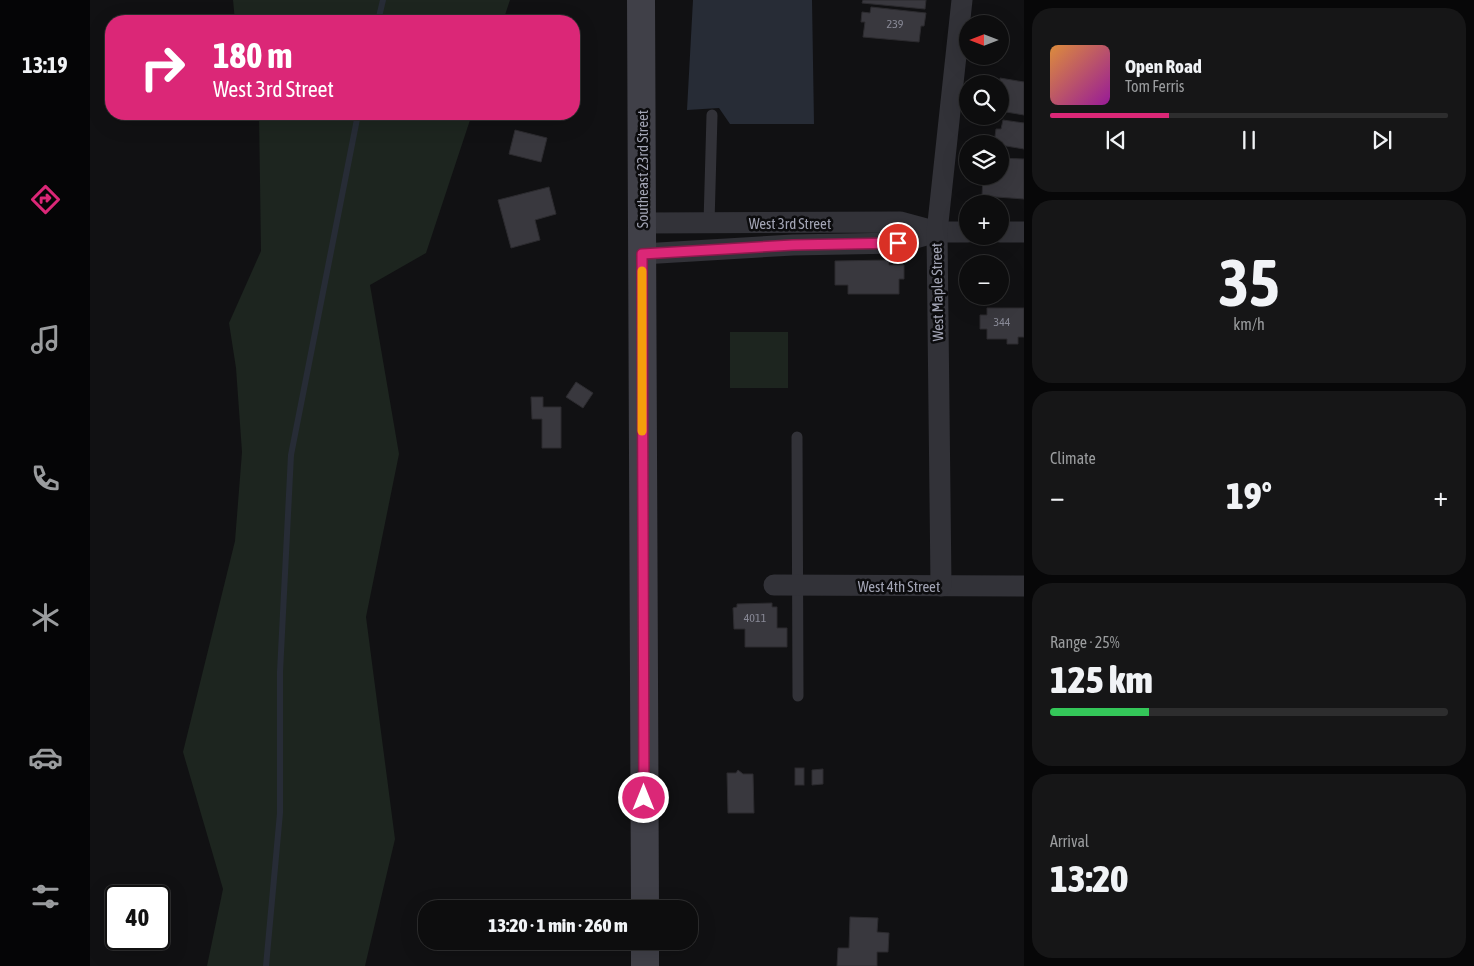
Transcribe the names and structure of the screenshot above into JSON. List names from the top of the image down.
{
  "streets": {
    "street": [
      "Southeast 23rd Street",
      "West 3rd Street",
      "West Maple Street",
      "West 4th Street"
    ]
  },
  "crossings": [
    ["Southeast 23rd Street", "West 3rd Street"],
    ["West 3rd Street", "West Maple Street"],
    ["West Maple Street", "West 4th Street"]
  ],
  "house_numbers": ["239", "344", "4011"],
  "north": "left",
  "page": {
    "tabs": "13:19",
    "map_buttons": ["+", "−"],
    "turn": ["180 m", "West 3rd Street"],
    "song": ["Open Road", "Tom Ferris"],
    "tile": [
      ["35", "km/h"],
      "Climate",
      ["Range · 25%", "125 km"],
      ["Arrival", "13:20"]
    ],
    "heat": ["−", "19°", "+"],
    "limit": "40",
    "trip": "13:20 · 1 min · 260 m"
  }
}
